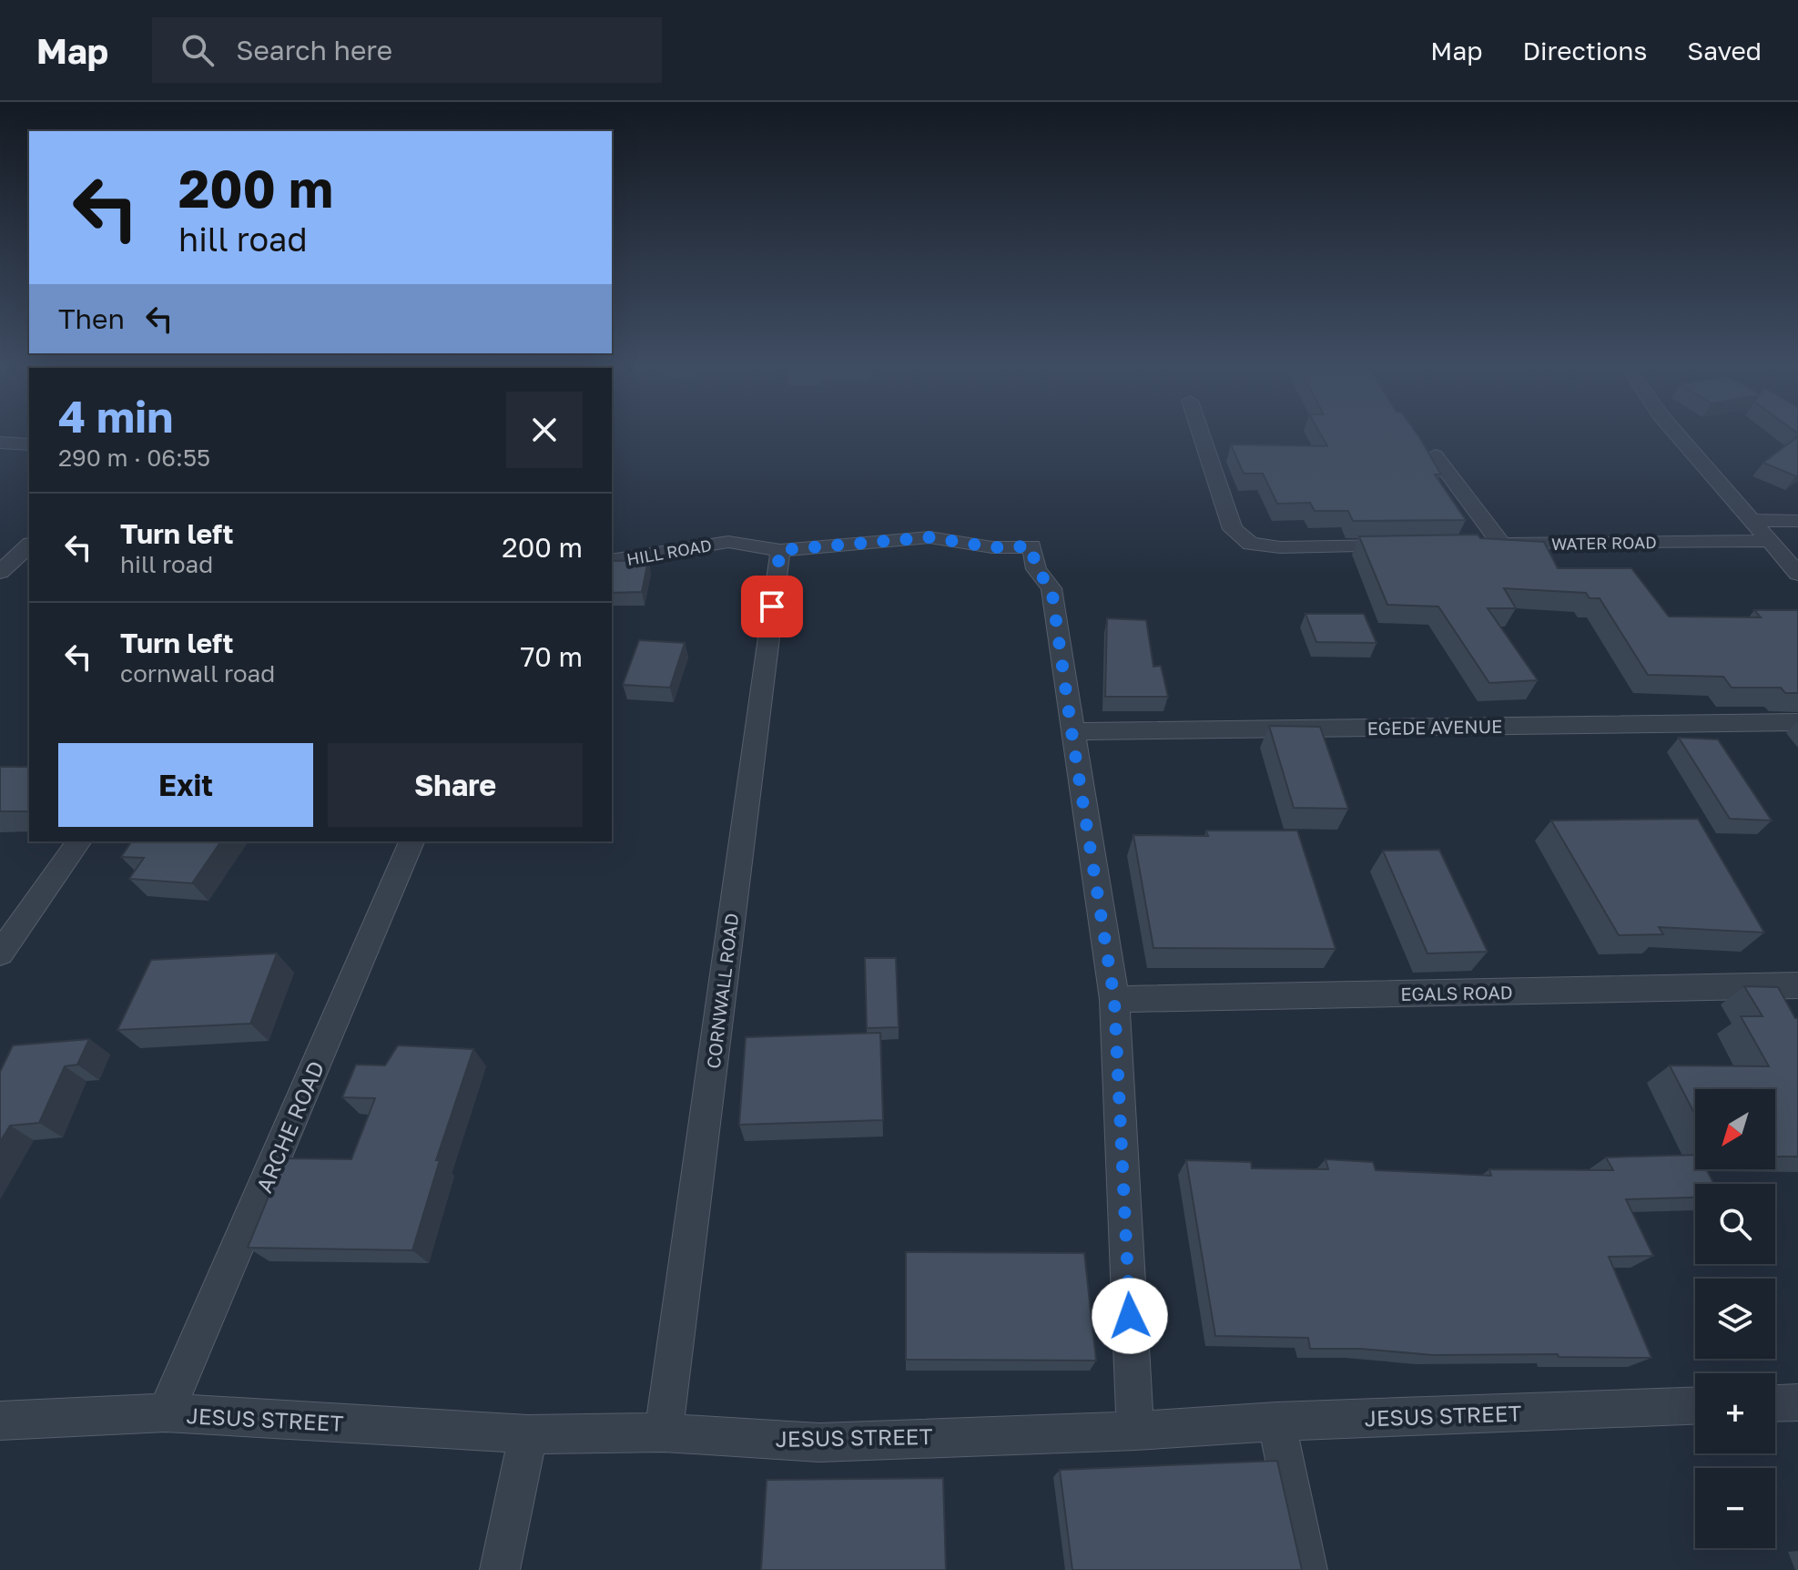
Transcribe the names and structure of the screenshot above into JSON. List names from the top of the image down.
{
  "streets": {
    "street": [
      "WATER ROAD",
      "HILL ROAD",
      "EGEDE AVENUE",
      "CORNWALL ROAD",
      "EGALS ROAD",
      "ARCHE ROAD",
      "JESUS STREET"
    ]
  },
  "crossings": [
    ["HILL ROAD", "EGEDE AVENUE"],
    ["HILL ROAD", "CORNWALL ROAD"],
    ["CORNWALL ROAD", "JESUS STREET"],
    ["ARCHE ROAD", "JESUS STREET"]
  ],
  "north": "bottom left",
  "page": {
    "header": "Map",
    "search": "Search here",
    "nav": ["Map", "Directions", "Saved"],
    "turn": ["200 m", "hill road"],
    "then": "Then",
    "heading": ["4 min", "290 m · 06:55"],
    "list": [
      {
        "name": "Turn left",
        "note": "hill road",
        "value": "200 m"
      },
      {
        "name": "Turn left",
        "note": "cornwall road",
        "value": "70 m"
      }
    ],
    "buttons": ["Exit", "Share"],
    "map_buttons": ["+", "−"]
  }
}
